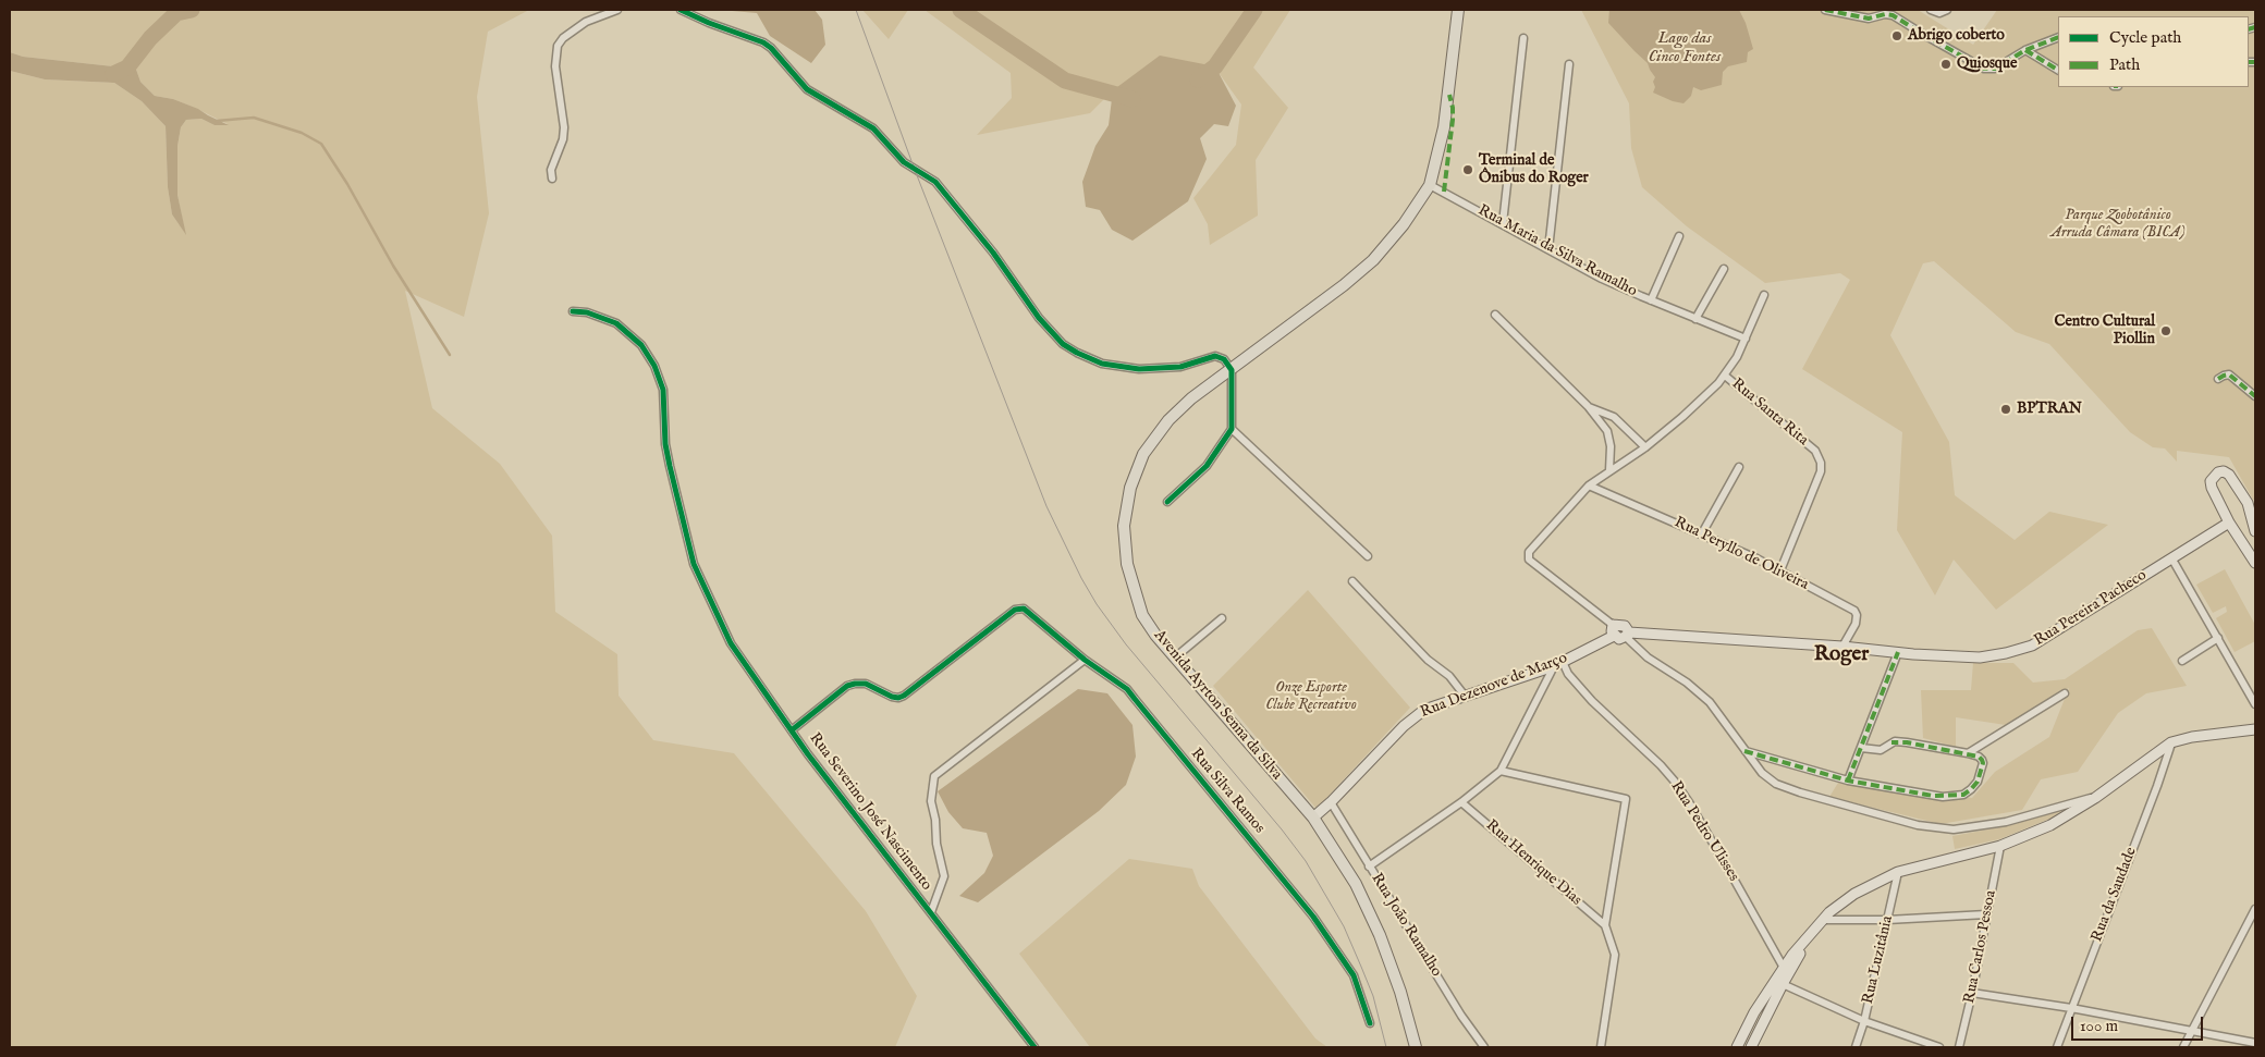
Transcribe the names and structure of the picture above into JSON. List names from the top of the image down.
{
  "streets": {
    "main road": ["Avenida Ayrton Senna da Silva"],
    "street": [
      "Rua Maria da Silva Ramalho",
      "Rua Santa Rita",
      "Rua Peryllo de Oliveira",
      "Rua Pereira Pacheco",
      "Rua Dezenove de Março",
      "Rua Silva Ramos",
      "Rua Severino José Nascimento",
      "Rua Pedro Ulisses",
      "Rua Henrique Dias",
      "Rua da Saudade",
      "Rua João Ramalho",
      "Rua Carlos Pessoa",
      "Rua Luzitânia"
    ]
  },
  "crossings": [
    ["Rua Maria da Silva Ramalho", "Avenida Ayrton Senna da Silva"],
    ["Rua Santa Rita", "Rua Peryllo de Oliveira"],
    ["Rua Peryllo de Oliveira", "Rua Pereira Pacheco"],
    ["Rua Dezenove de Março", "Avenida Ayrton Senna da Silva"],
    ["Rua Dezenove de Março", "Rua Pedro Ulisses"],
    ["Rua Dezenove de Março", "Rua João Ramalho"],
    ["Rua Silva Ramos", "Rua Severino José Nascimento"]
  ],
  "districts": ["Roger"],
  "water": ["Lago das Cinco Fontes"],
  "parks": ["Parque Zoobotânico Arruda Câmara (BICA)", "Onze Esporte Clube Recreativo"],
  "places": [
    "Abrigo coberto",
    "Quiosque",
    "Terminal de Ônibus do Roger",
    "Centro Cultural Piollin",
    "BPTRAN"
  ],
  "legend": ["Cycle path", "Path"],
  "scale_bar": "100 m"
}
